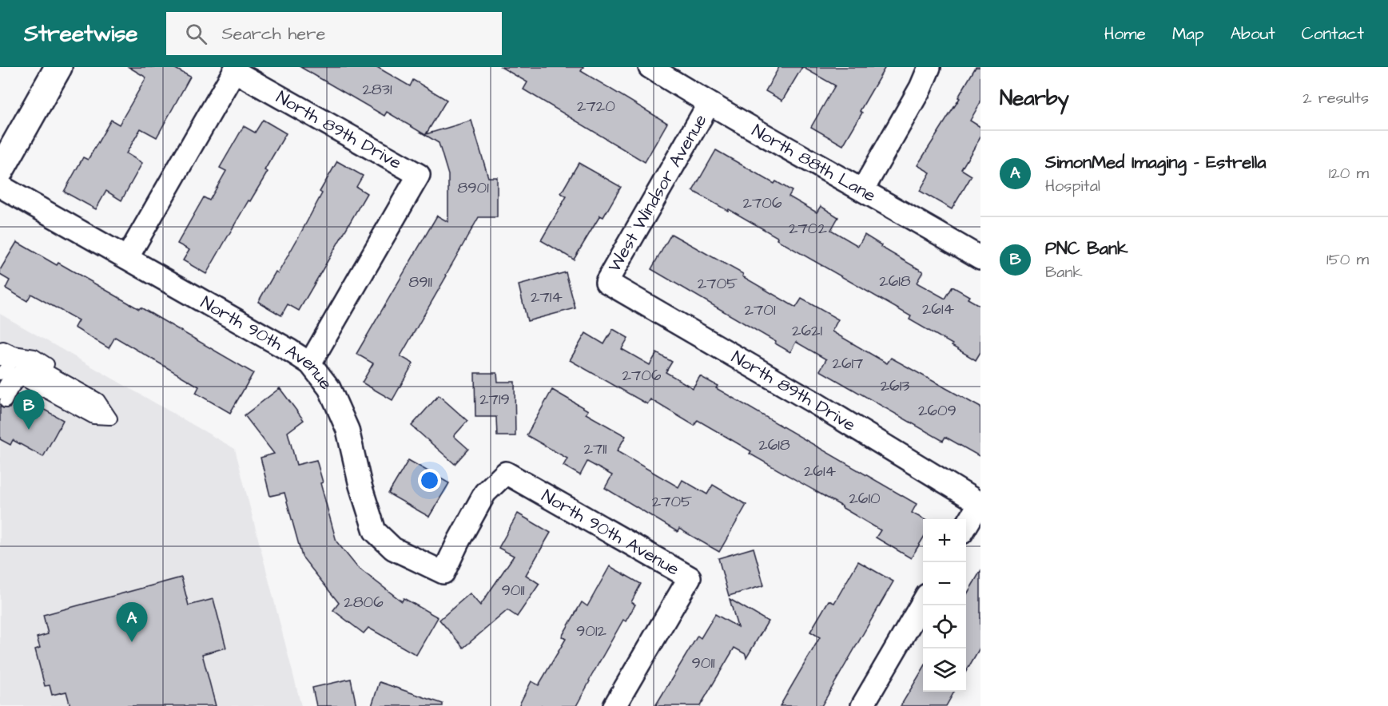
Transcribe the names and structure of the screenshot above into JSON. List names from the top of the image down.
{
  "streets": {
    "street": [
      "North 89th Drive",
      "North 88th Lane",
      "West Windsor Avenue",
      "North 90th Avenue"
    ]
  },
  "crossings": [
    ["North 89th Drive", "West Windsor Avenue"],
    ["North 89th Drive", "North 90th Avenue"],
    ["North 88th Lane", "West Windsor Avenue"]
  ],
  "house_numbers": [
    "2831",
    "2720",
    "8901",
    "2706",
    "2702",
    "2618",
    "8911",
    "2705",
    "2714",
    "2614",
    "2701",
    "2621",
    "2617",
    "2706",
    "2613",
    "2719",
    "2609",
    "2618",
    "2711",
    "2614",
    "2610",
    "2705",
    "9011",
    "2806",
    "9012",
    "9011"
  ],
  "page": {
    "header": "Streetwise",
    "search": "Search here",
    "nav": [
      "Home",
      "Map",
      "About",
      "Contact"
    ],
    "heading": ["Nearby", "2 results"],
    "list": [
      {
        "mark": "A",
        "name": "SimonMed Imaging - Estrella",
        "note": "Hospital",
        "value": "120 m"
      },
      {
        "mark": "B",
        "name": "PNC Bank",
        "note": "Bank",
        "value": "150 m"
      }
    ],
    "pins": ["B", "A"],
    "map_buttons": ["+", "−"]
  }
}
